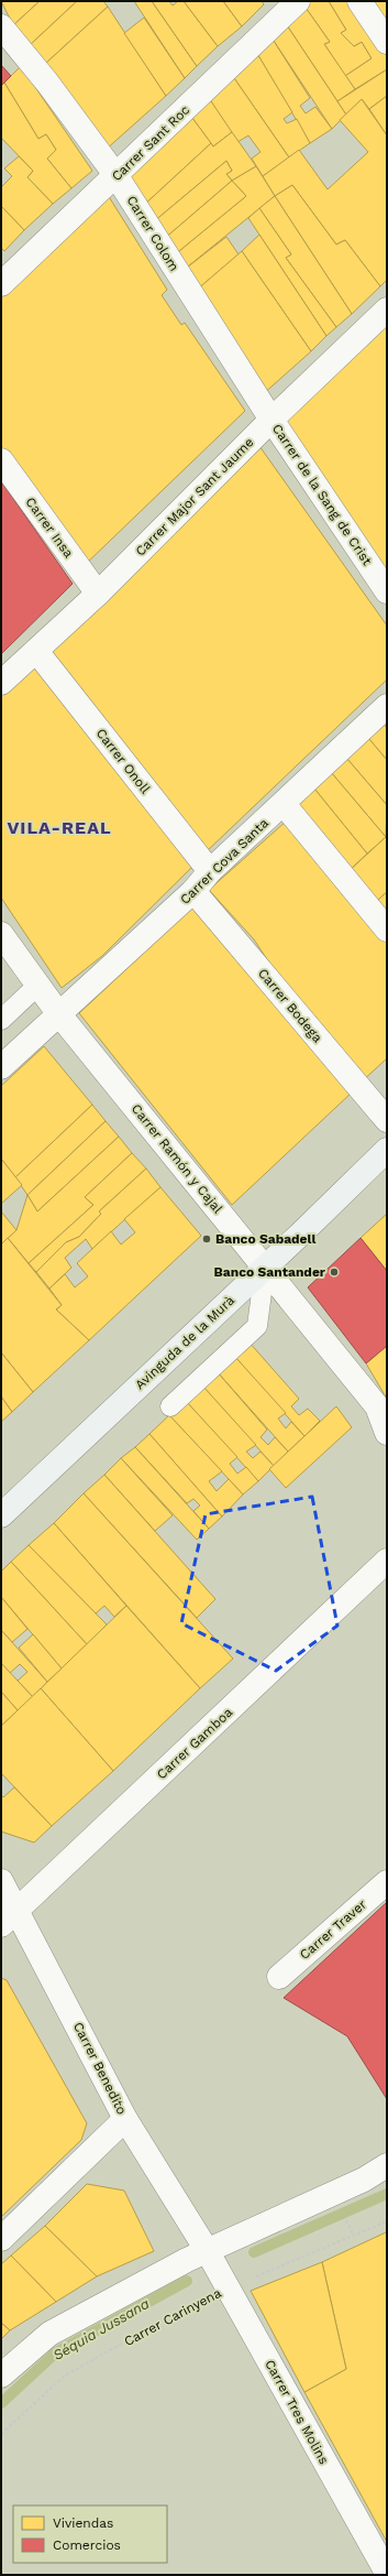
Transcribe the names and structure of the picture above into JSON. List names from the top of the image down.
{
  "streets": {
    "main road": ["Avinguda de la Murà"],
    "street": [
      "Carrer Sant Roc",
      "Carrer Colom",
      "Carrer de la Sang de Crist",
      "Carrer Major Sant Jaume",
      "Carrer Insa",
      "Carrer Onoll",
      "Carrer Cova Santa",
      "Carrer Bodega",
      "Carrer Ramón y Cajal",
      "Carrer Gamboa",
      "Carrer Traver",
      "Carrer Benedito",
      "Carrer Tres Molins"
    ],
    "path": ["Carrer Carinyena"]
  },
  "crossings": [
    ["Carrer Sant Roc", "Carrer Colom"],
    ["Carrer Colom", "Carrer de la Sang de Crist"],
    ["Carrer Colom", "Carrer Major Sant Jaume"],
    ["Carrer de la Sang de Crist", "Carrer Major Sant Jaume"],
    ["Carrer Major Sant Jaume", "Carrer Insa"],
    ["Carrer Major Sant Jaume", "Carrer Onoll"],
    ["Carrer Onoll", "Carrer Cova Santa"],
    ["Carrer Cova Santa", "Carrer Bodega"],
    ["Carrer Cova Santa", "Carrer Ramón y Cajal"],
    ["Carrer Ramón y Cajal", "Avinguda de la Murà"],
    ["Carrer Gamboa", "Carrer Benedito"],
    ["Carrer Benedito", "Carrer Tres Molins"],
    ["Carrer Carinyena", "Carrer Tres Molins"]
  ],
  "districts": ["VILA-REAL"],
  "water": ["Séquia Jussana"],
  "places": ["Banco Sabadell", "Banco Santander"],
  "legend": ["Viviendas", "Comercios"]
}
